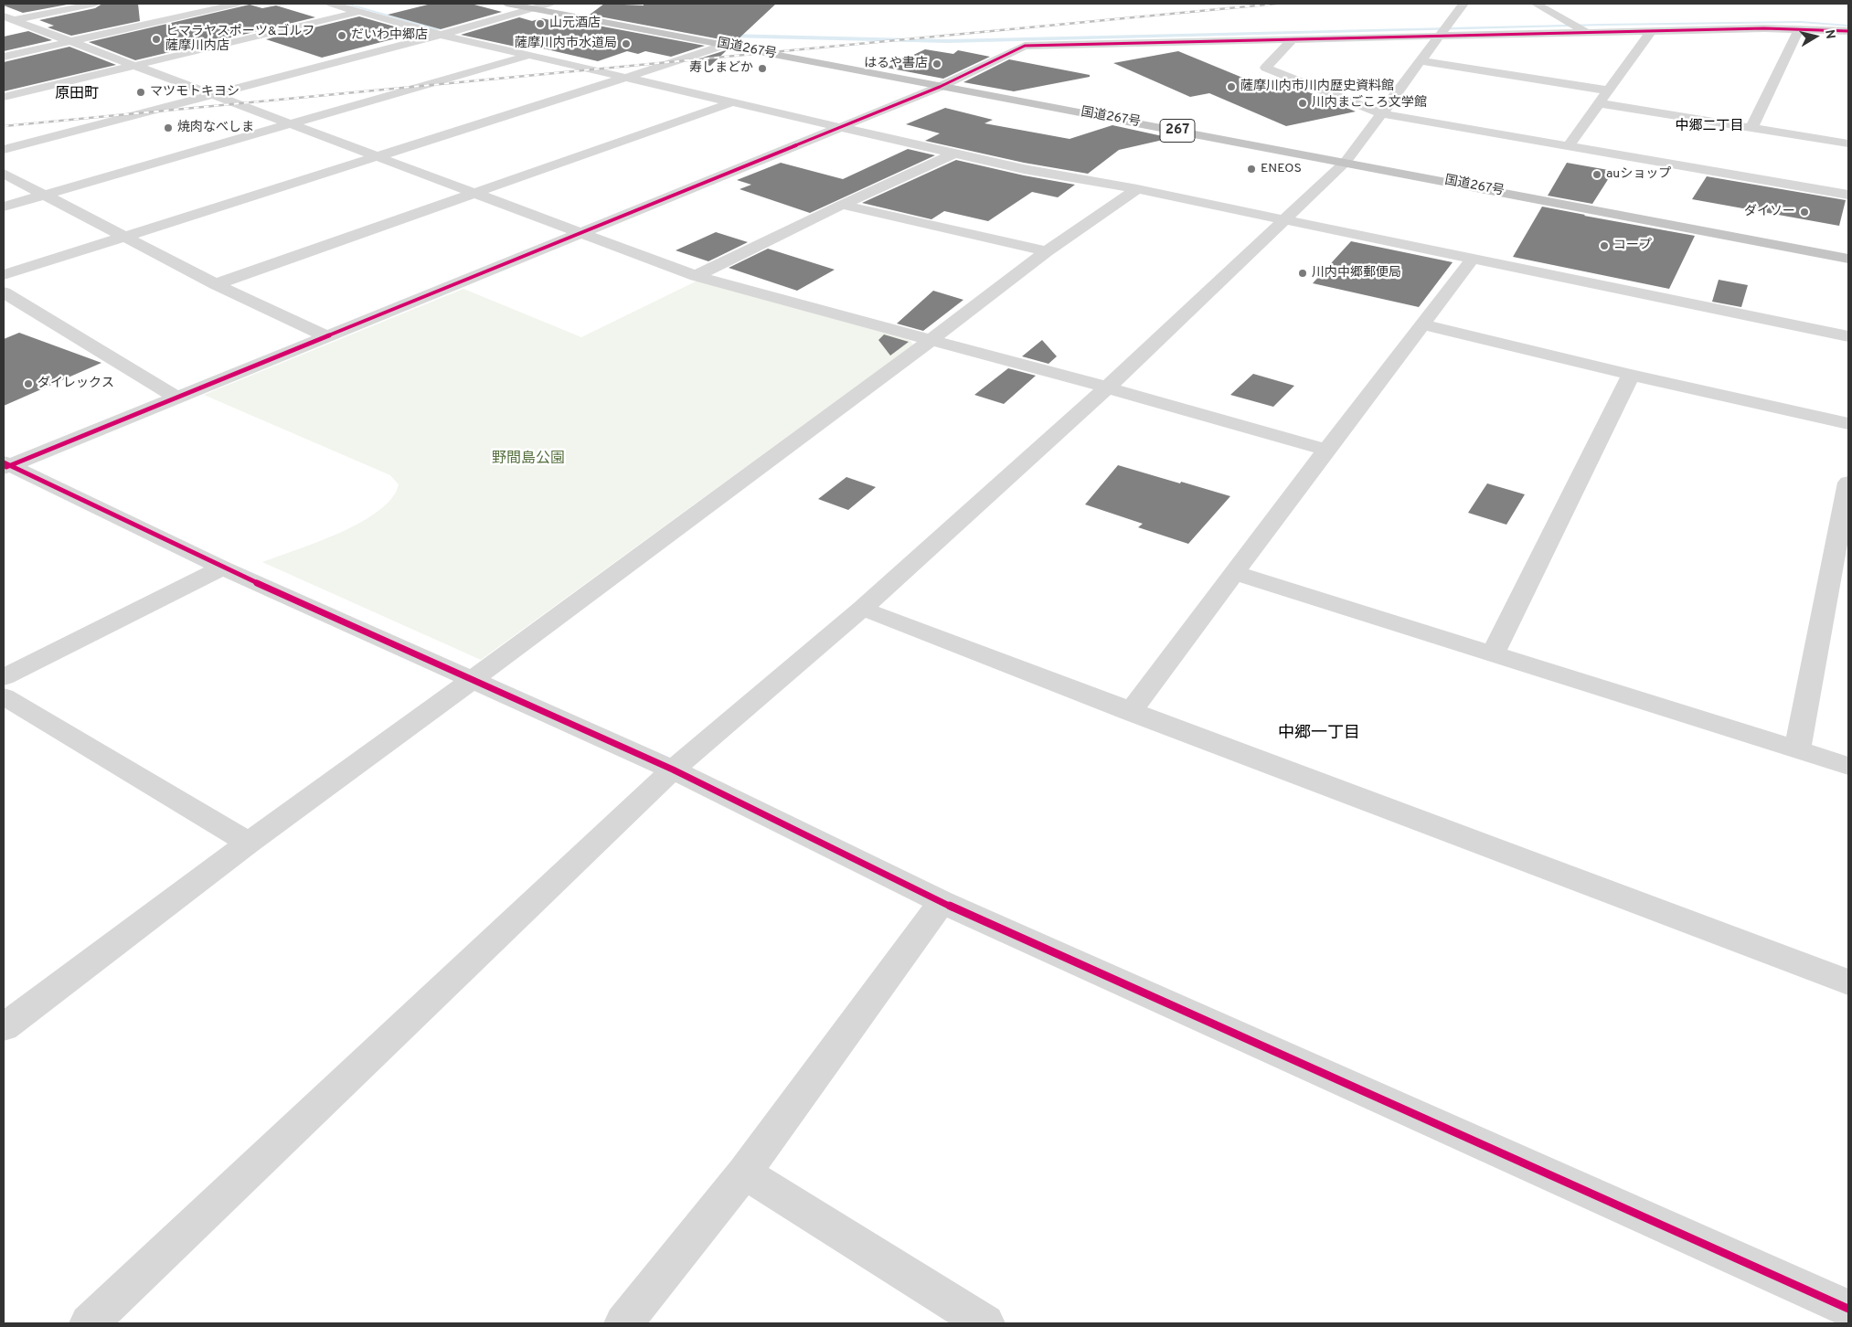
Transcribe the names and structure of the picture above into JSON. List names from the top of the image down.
{
  "streets": {
    "highway": ["国道267号", "267"]
  },
  "districts": ["原田町", "中郷二丁目", "中郷一丁目"],
  "parks": ["野間島公園"],
  "places": [
    "山元酒店",
    "だいわ中郷店",
    "ヒマラヤスポーツ&ゴルフ 薩摩川内店",
    "薩摩川内市水道局",
    "はるや書店",
    "寿しまどか",
    "薩摩川内市川内歴史資料館",
    "マツモトキヨシ",
    "川内まごころ文学館",
    "焼肉なべしま",
    "ENEOS",
    "auショップ",
    "ダイソー",
    "コープ",
    "川内中郷郵便局",
    "ダイレックス"
  ],
  "north": "right"
}
